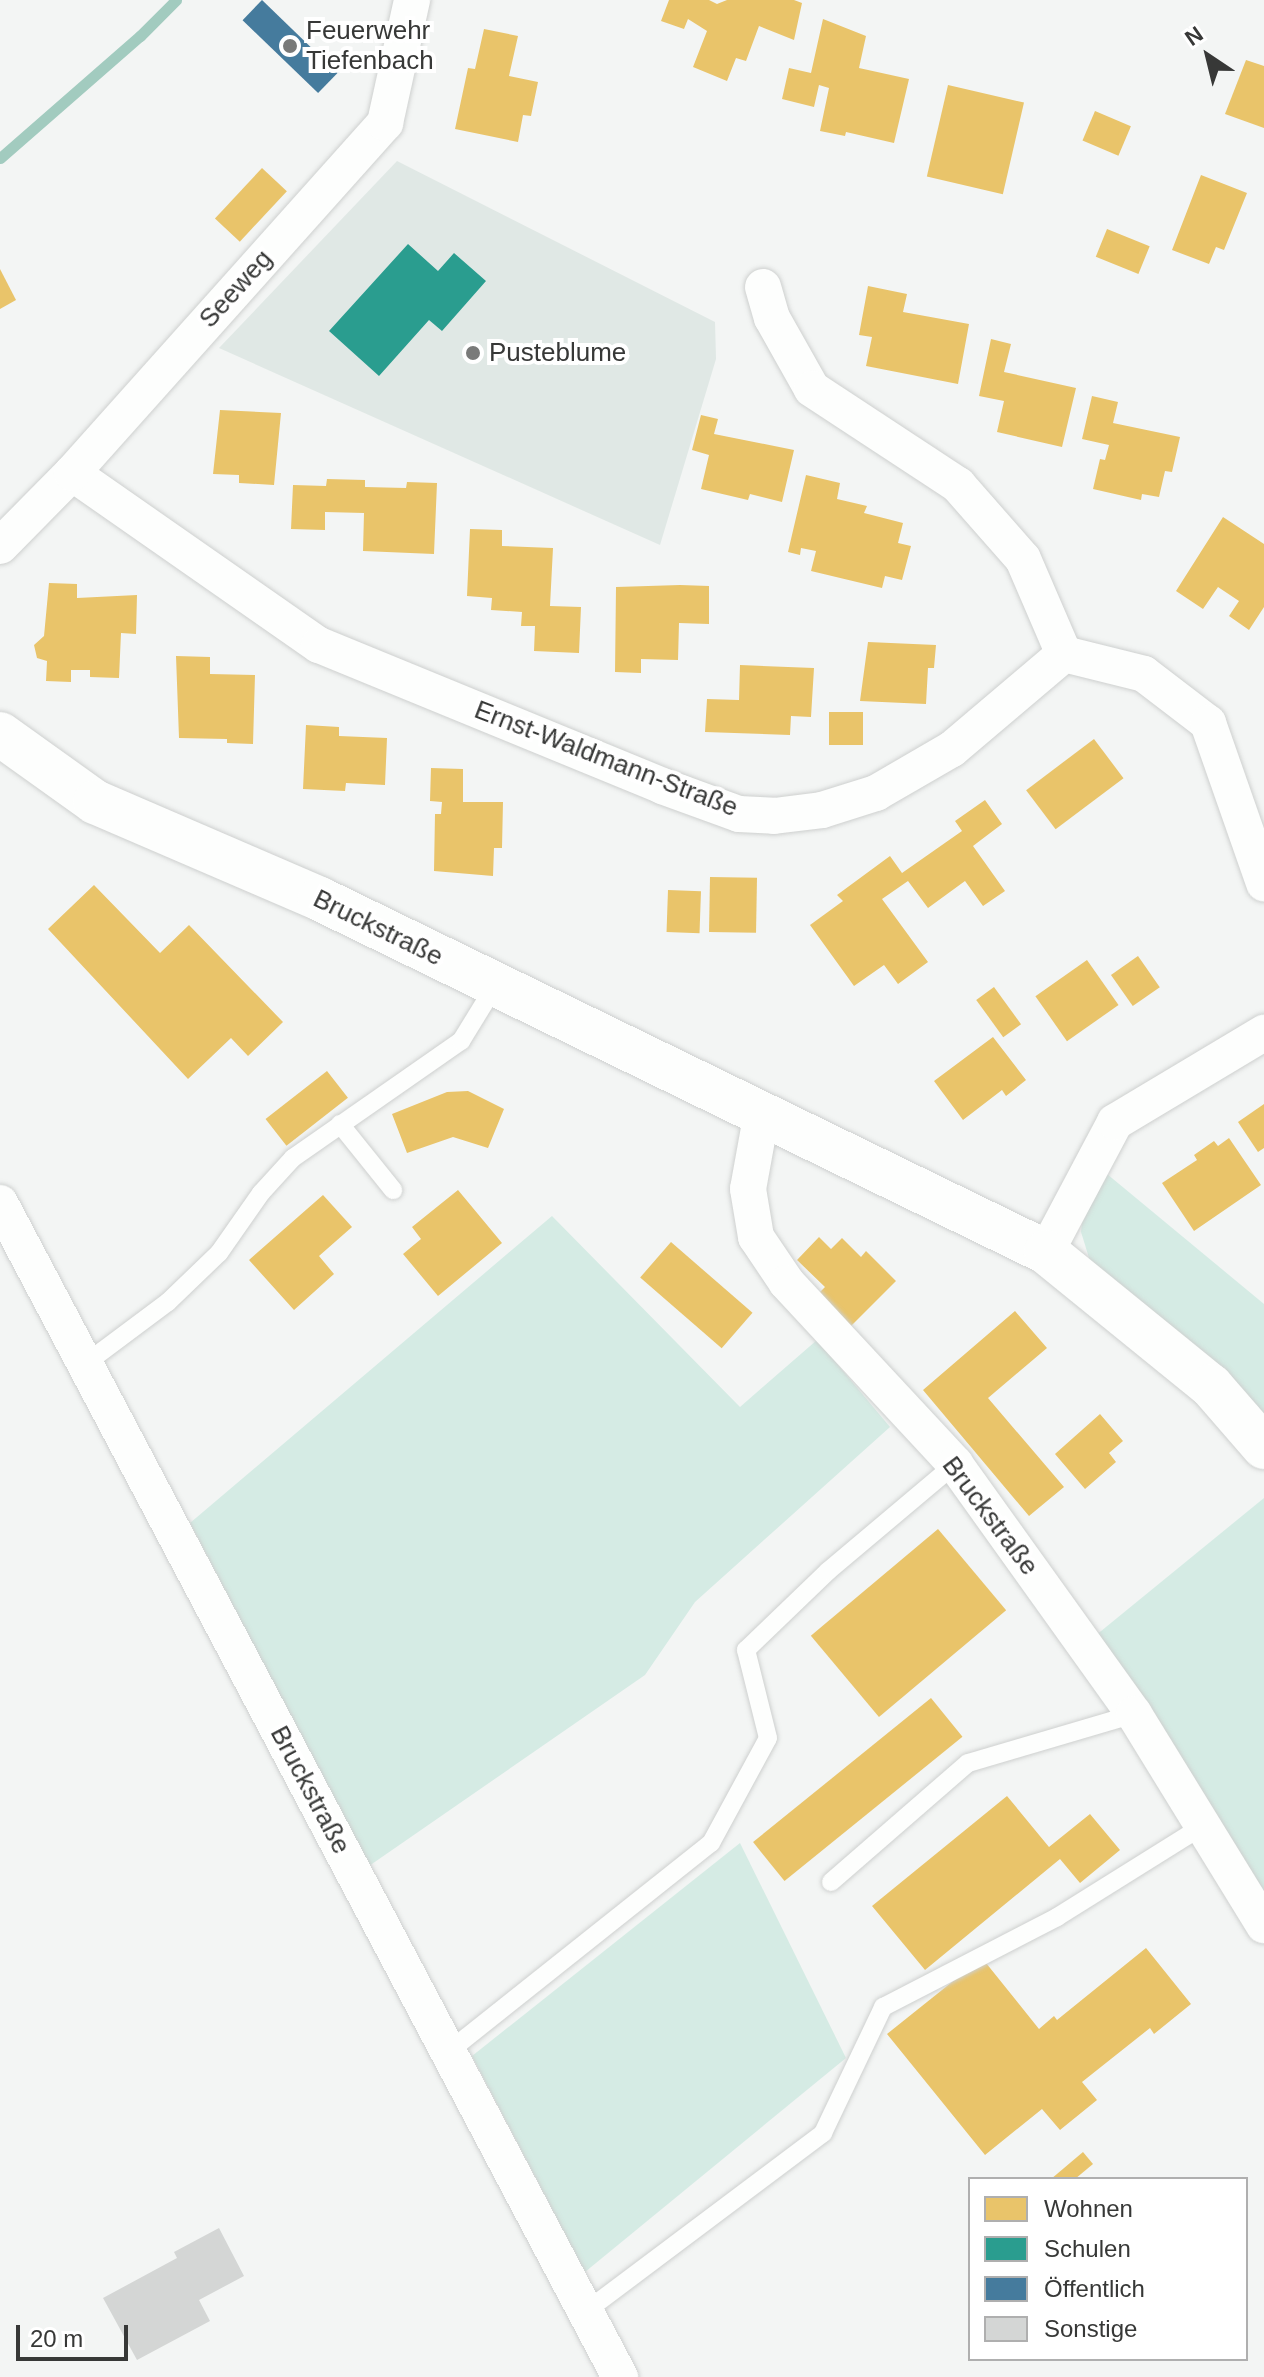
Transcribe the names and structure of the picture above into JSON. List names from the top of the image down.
{
  "streets": {
    "street": ["Seeweg", "Ernst-Waldmann-Straße", "Bruckstraße"]
  },
  "crossings": [
    ["Seeweg", "Ernst-Waldmann-Straße"]
  ],
  "places": ["Feuerwehr Tiefenbach", "Pusteblume"],
  "legend": [
    "Wohnen",
    "Schulen",
    "Öffentlich",
    "Sonstige"
  ],
  "scale_bar": "20 m",
  "north": "top left"
}
